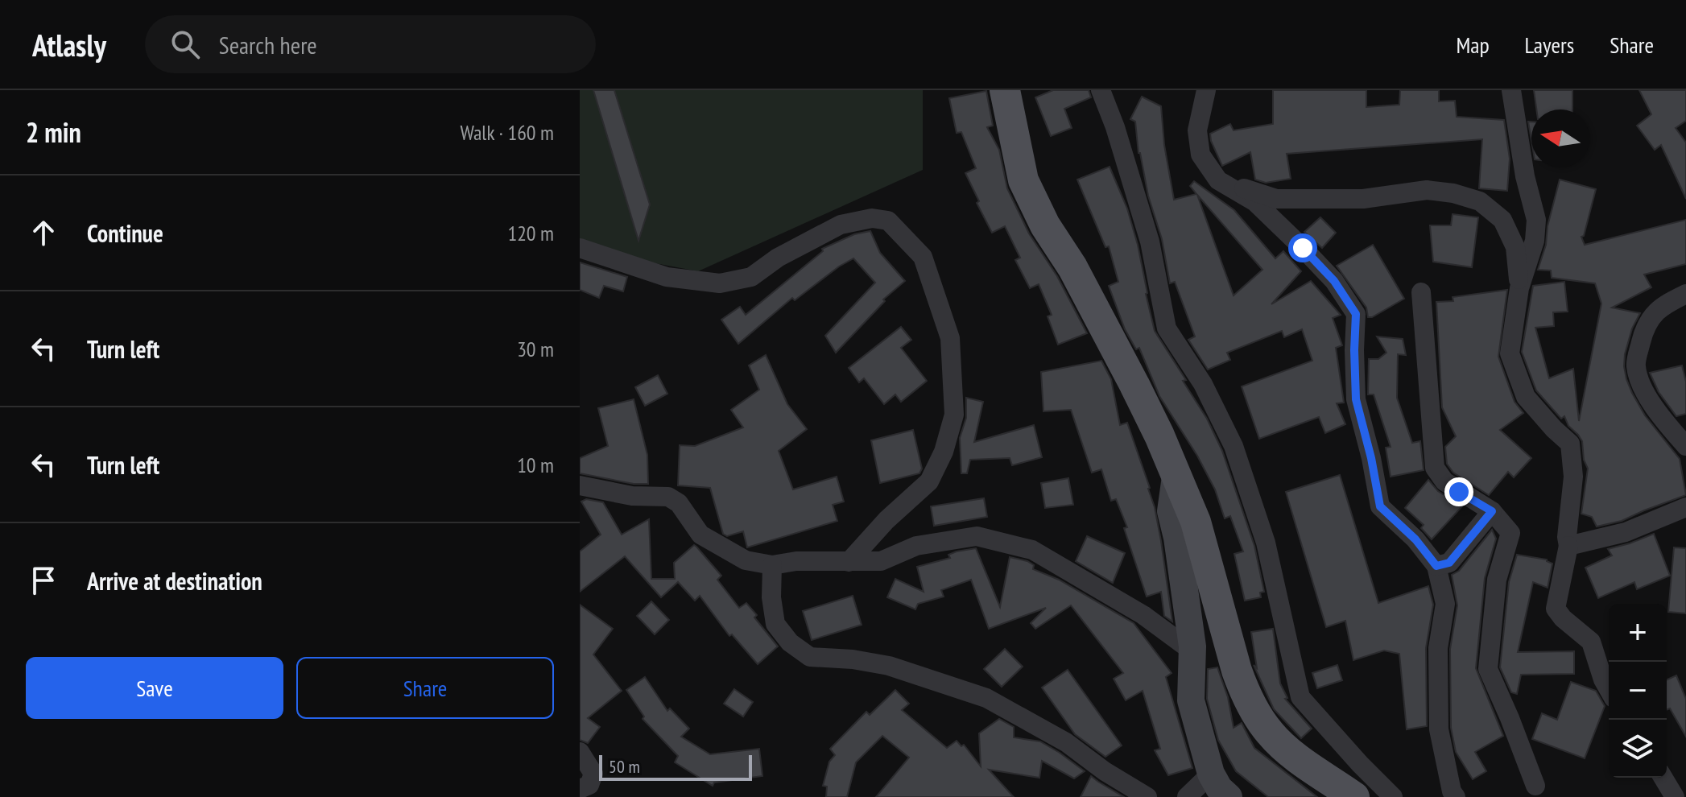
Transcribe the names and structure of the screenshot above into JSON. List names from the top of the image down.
{
  "scale_bar": "50 m",
  "north": "left",
  "page": {
    "header": "Atlasly",
    "search": "Search here",
    "nav": ["Map", "Layers", "Share"],
    "heading": ["2 min", "Walk · 160 m"],
    "list": [
      ["Continue", "120 m"],
      ["Turn left", "30 m"],
      ["Turn left", "10 m"],
      "Arrive at destination"
    ],
    "map_buttons": ["+", "−"],
    "buttons": ["Save", "Share"],
    "scale": "50 m"
  }
}
